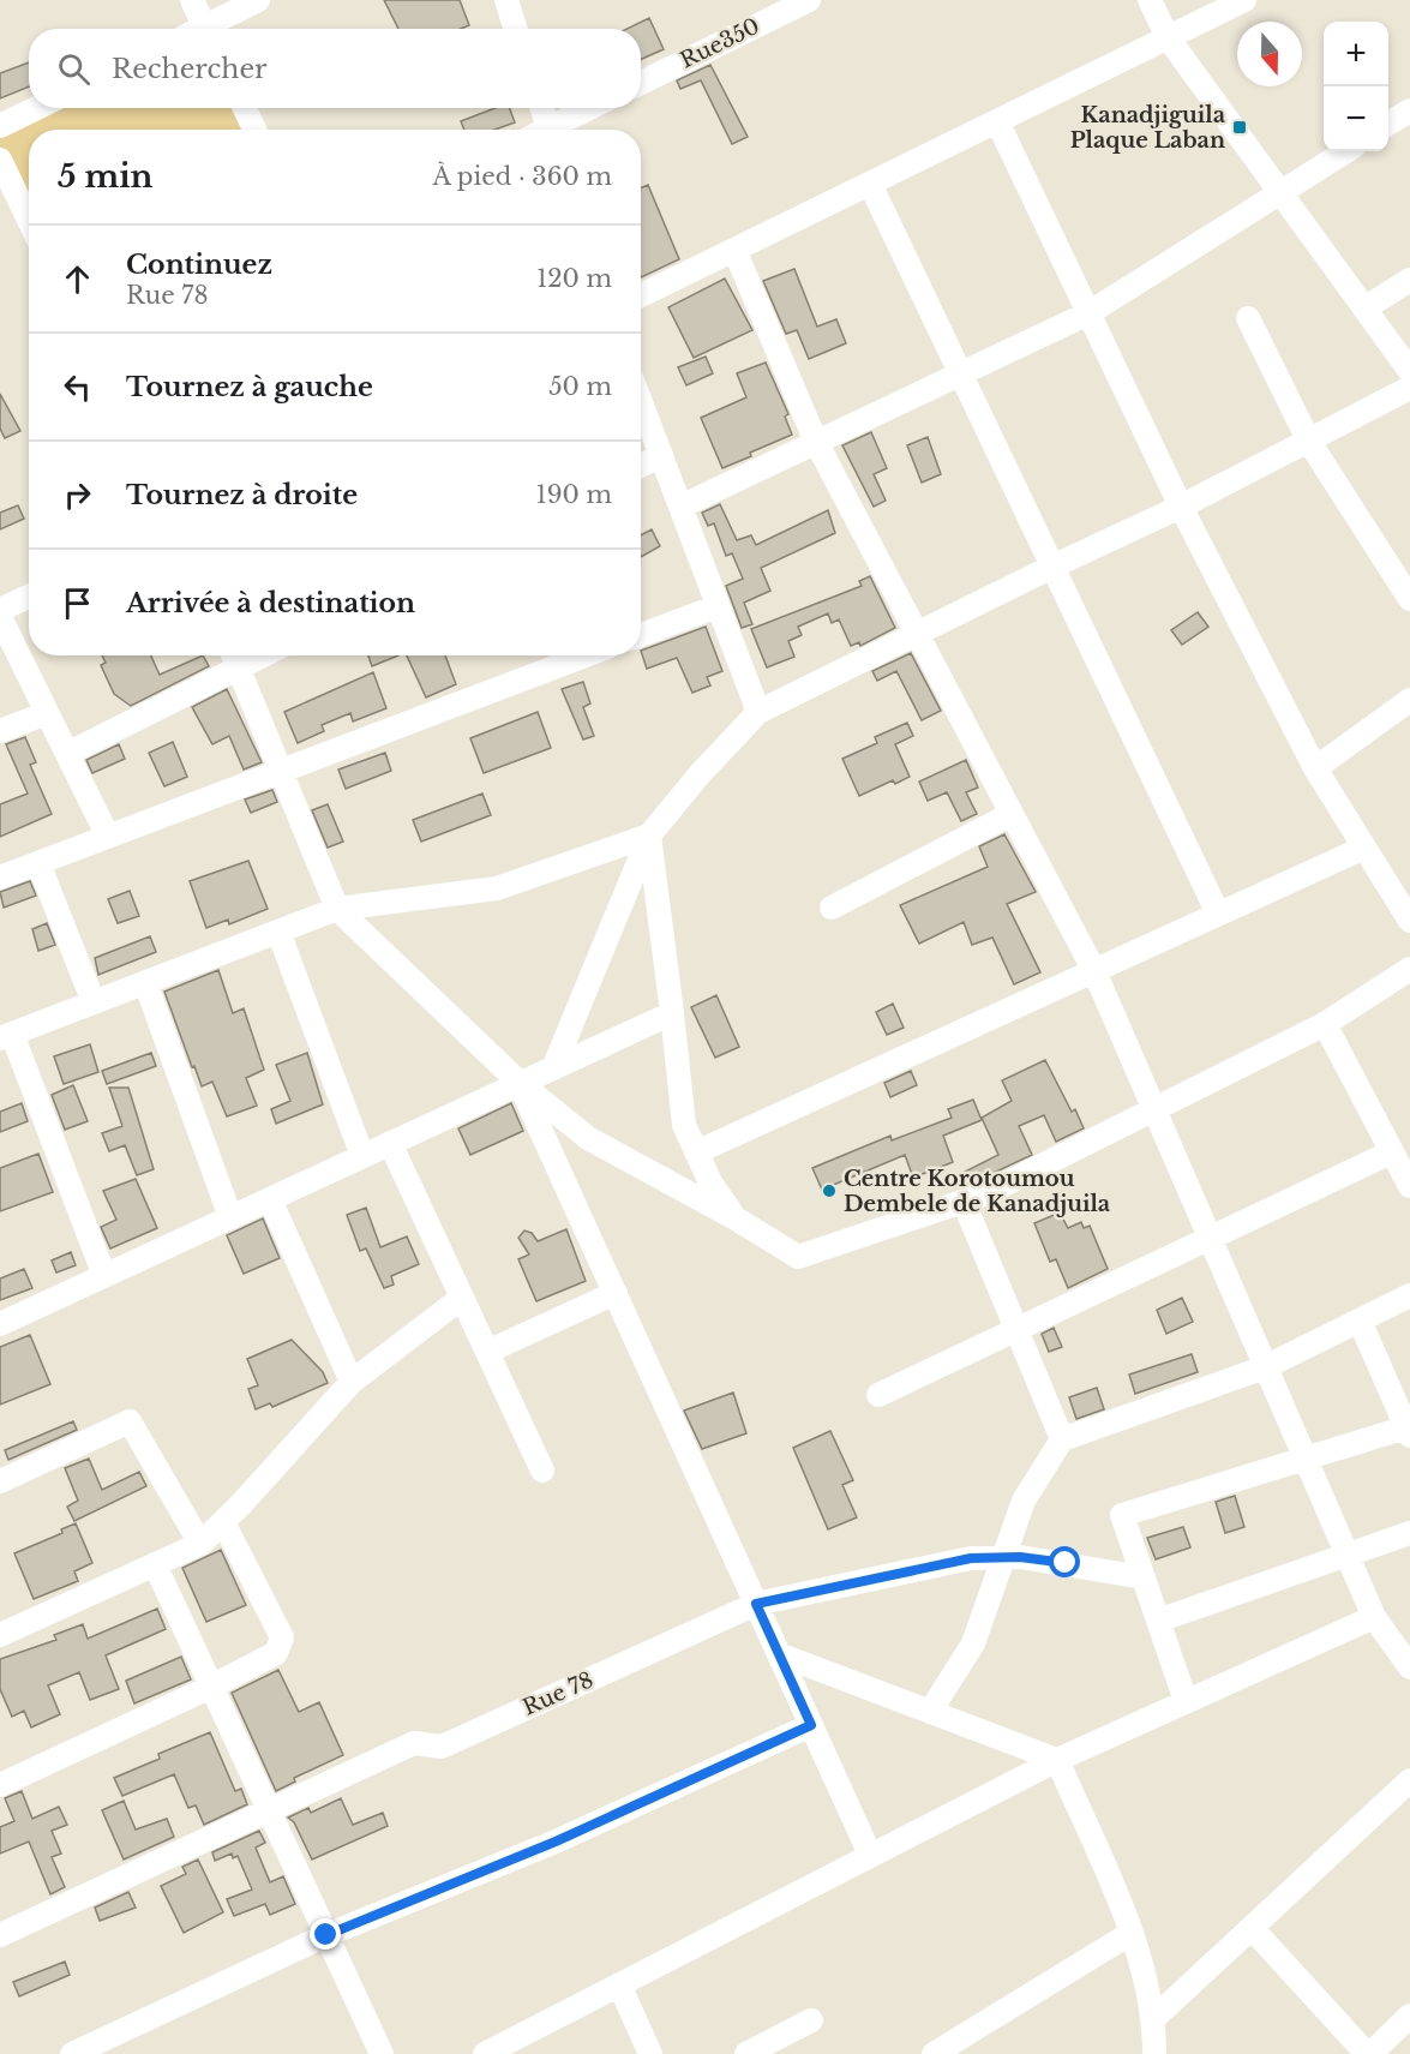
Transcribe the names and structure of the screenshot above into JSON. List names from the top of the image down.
{
  "streets": {
    "street": ["Rue350", "Rue 78"]
  },
  "places": {
    "transit": ["Kanadjiguila Plaque Laban"],
    "other": ["Centre Korotoumou Dembele de Kanadjuila"]
  },
  "north": "bottom",
  "page": {
    "map_buttons": ["+", "−"],
    "search": "Rechercher",
    "heading": ["5 min", "À pied · 360 m"],
    "list": [
      ["Continuez", "Rue 78", "120 m"],
      ["Tournez à gauche", "50 m"],
      ["Tournez à droite", "190 m"],
      "Arrivée à destination"
    ]
  }
}
